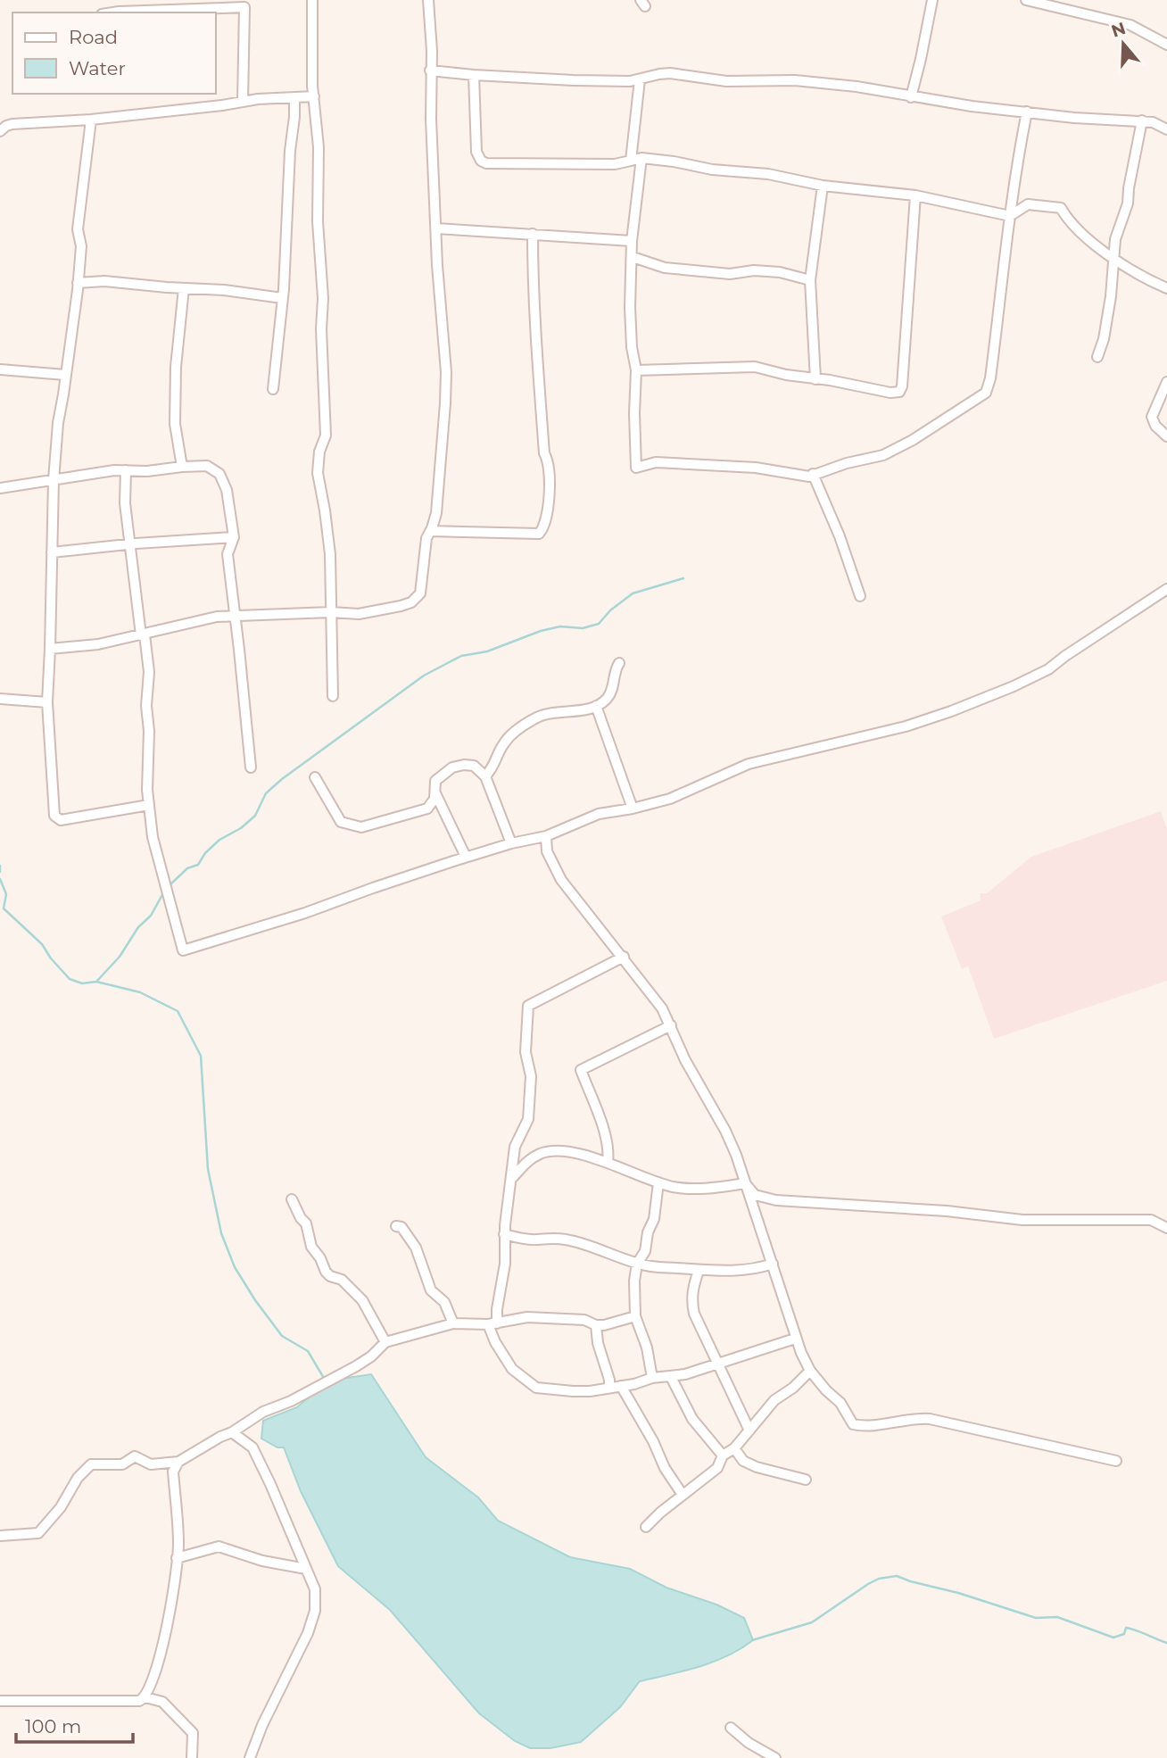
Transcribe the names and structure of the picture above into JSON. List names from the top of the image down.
{
  "legend": ["Road", "Water"],
  "scale_bar": "100 m",
  "north": "top"
}
